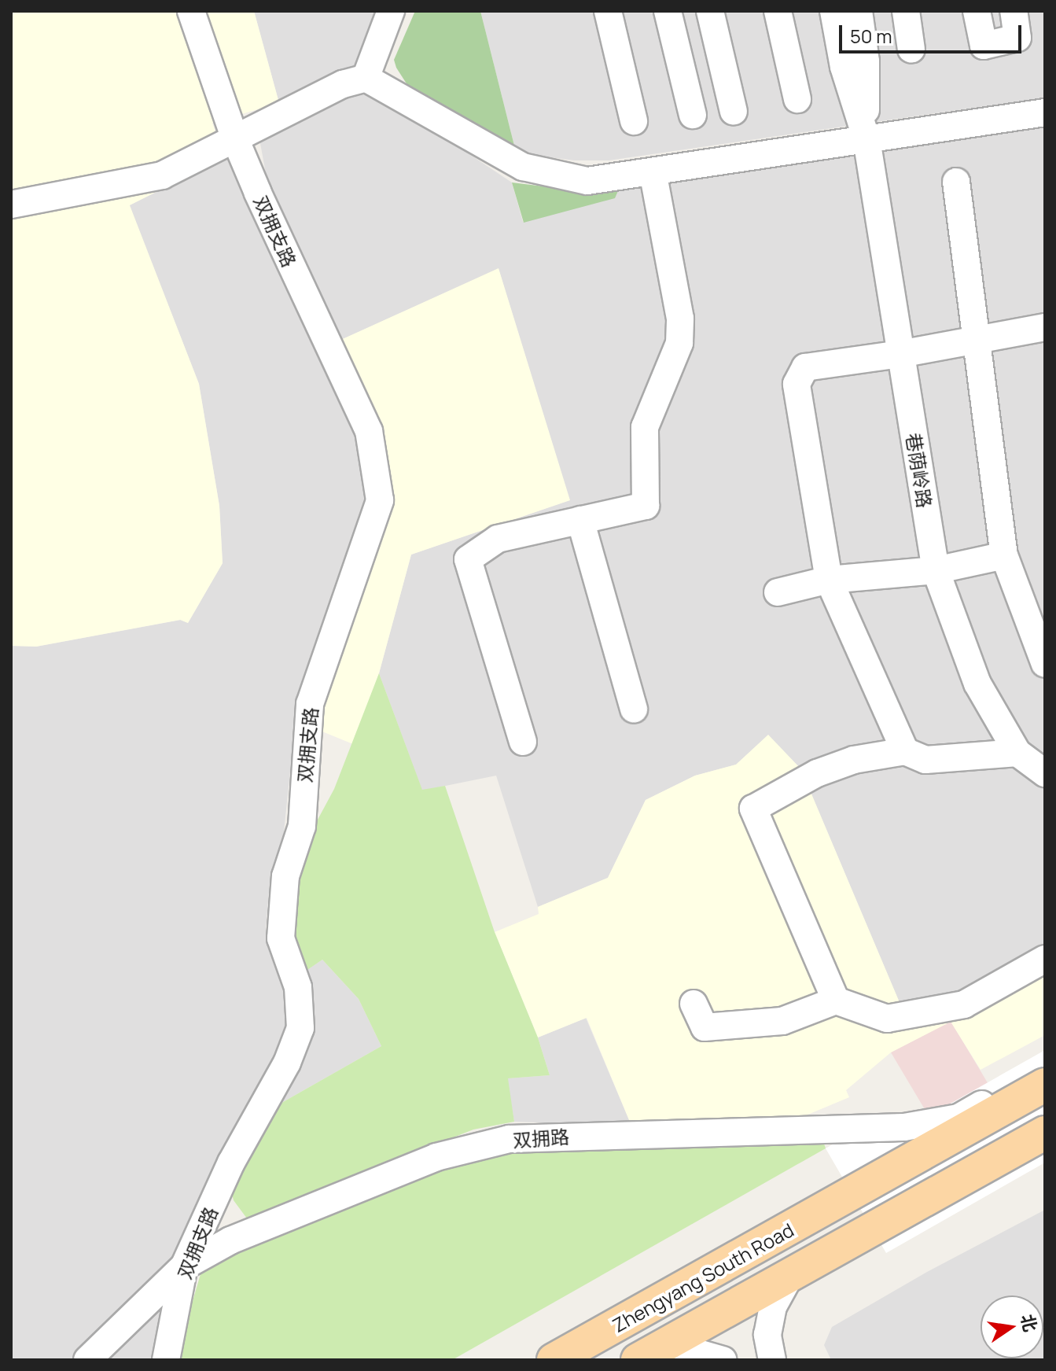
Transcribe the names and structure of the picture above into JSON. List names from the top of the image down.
{
  "streets": {
    "main road": ["Zhengyang South Road"],
    "street": ["双拥支路", "巷荫岭路", "双拥路"]
  },
  "crossings": [
    ["双拥支路", "双拥路"]
  ],
  "scale_bar": "50 m",
  "north": "right"
}
